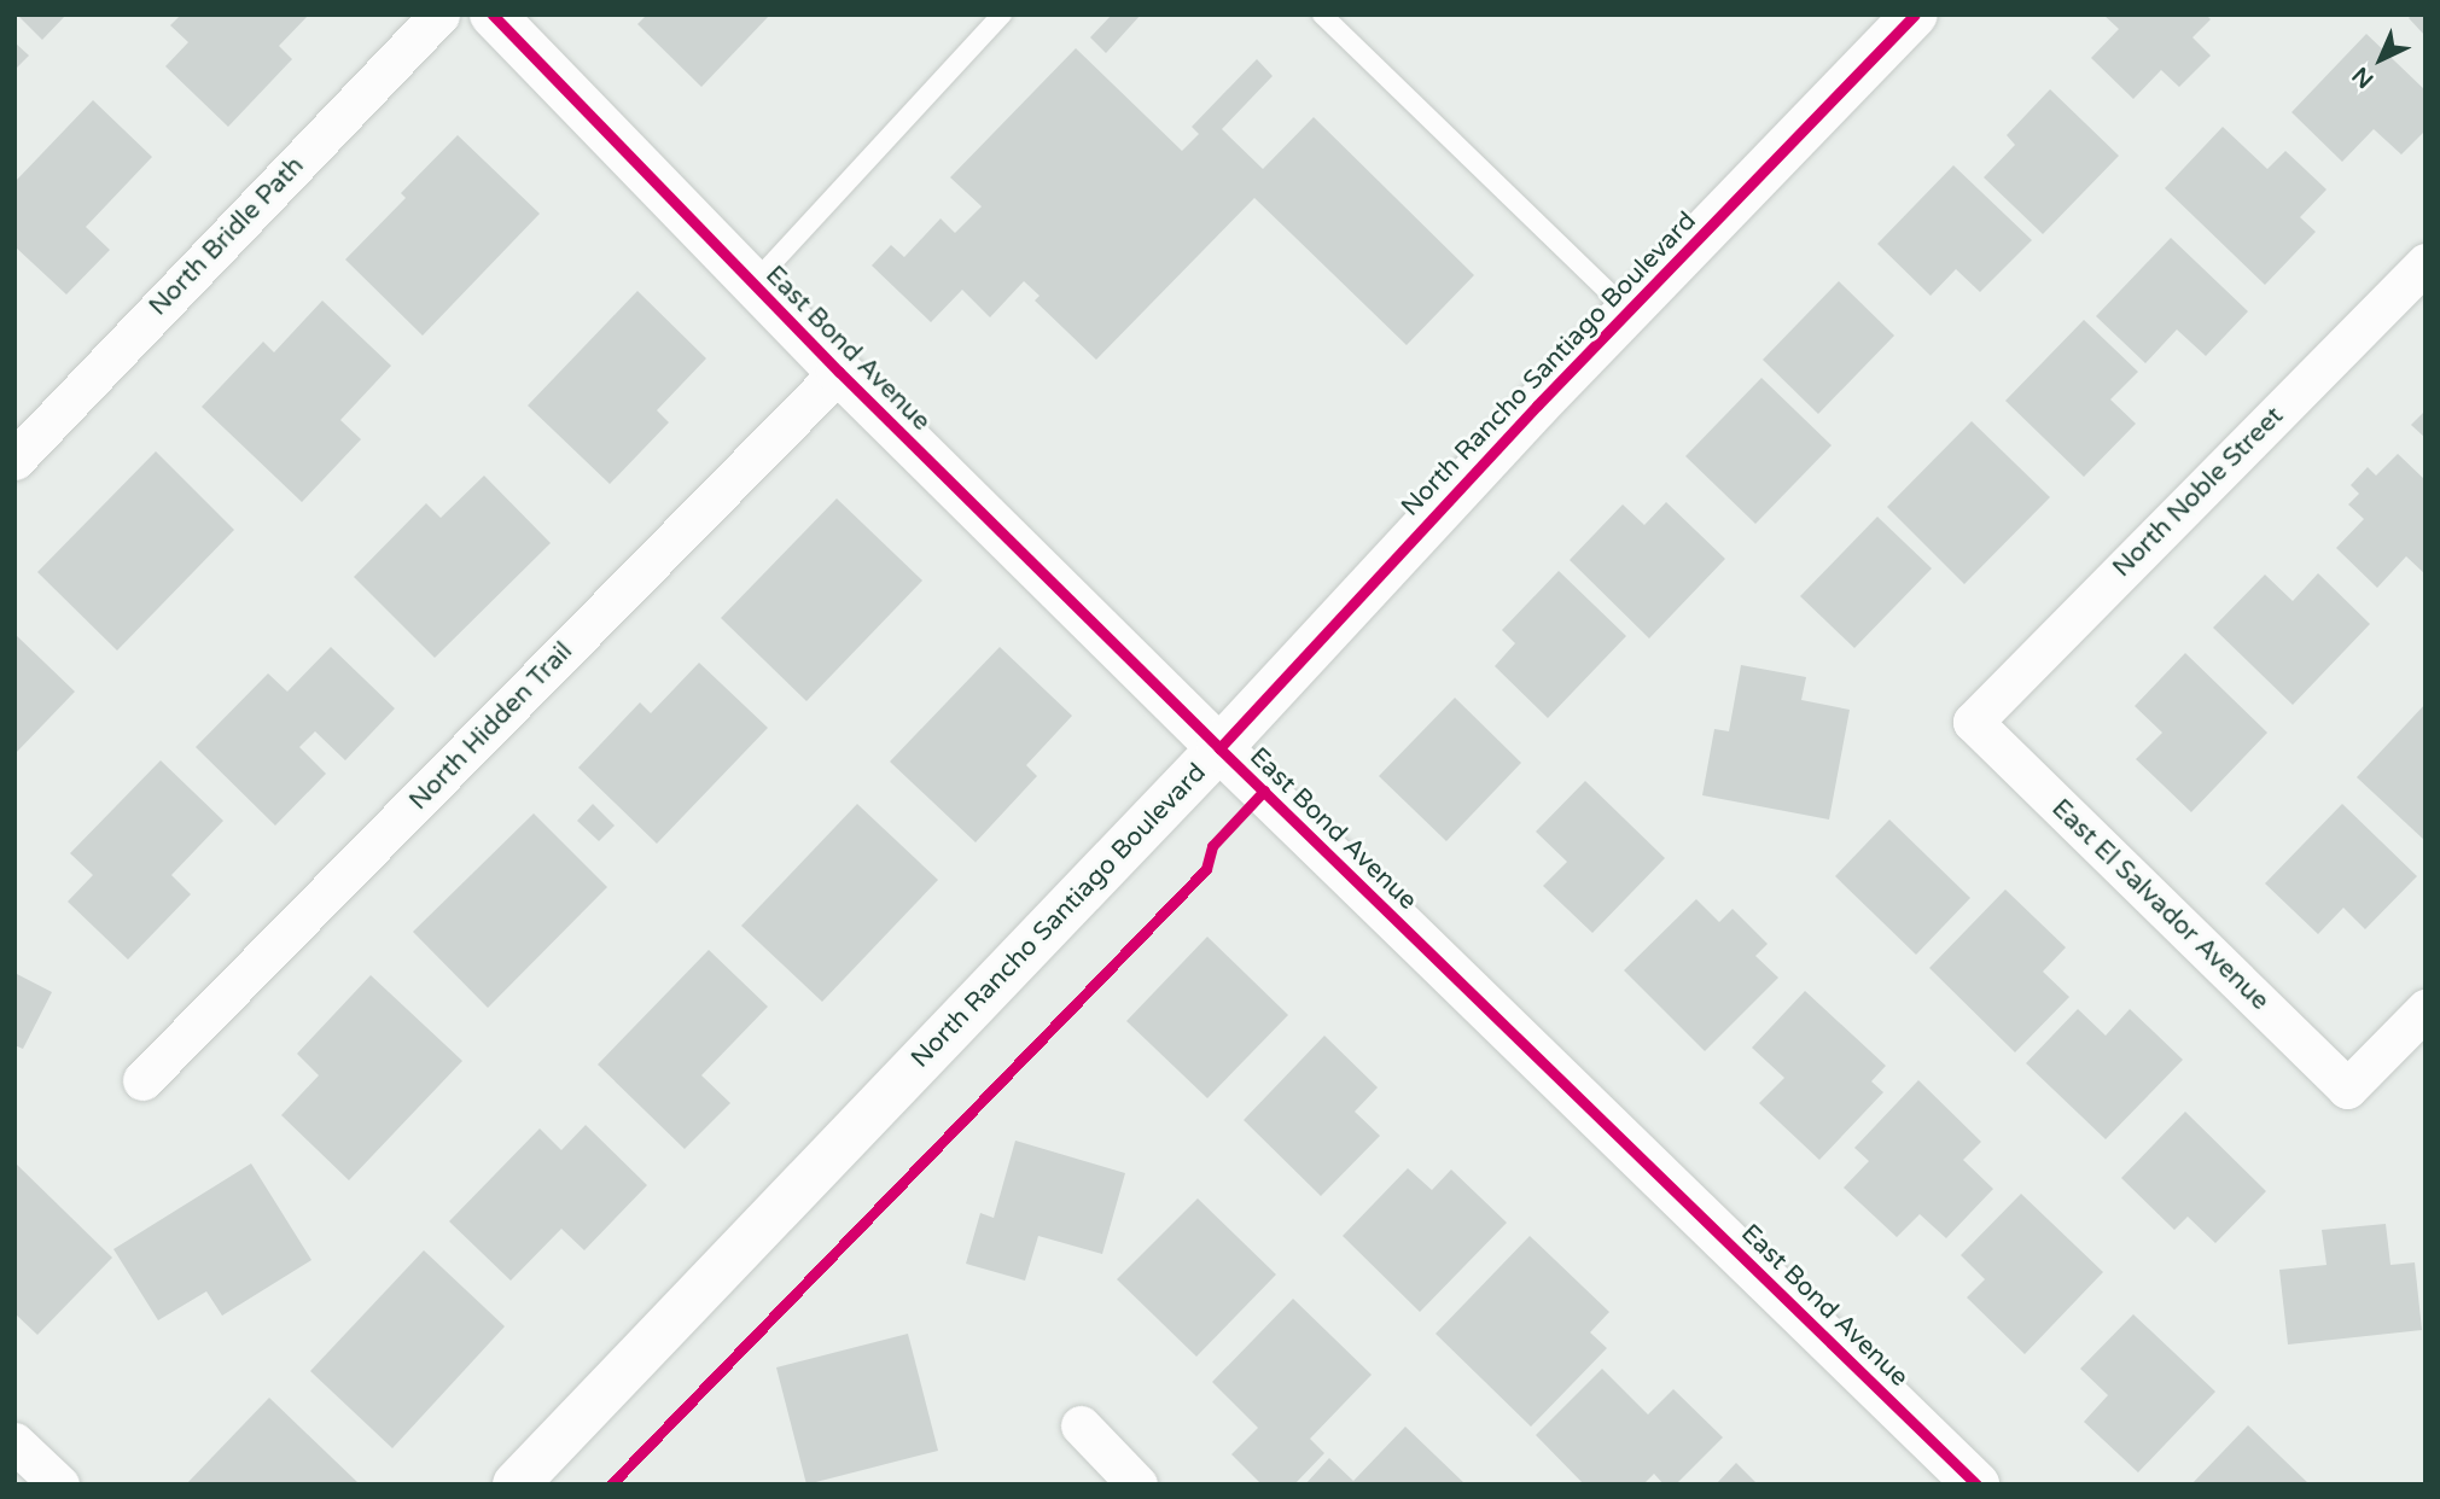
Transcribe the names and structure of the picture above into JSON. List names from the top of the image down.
{
  "streets": {
    "street": [
      "North Bridle Path",
      "East Bond Avenue",
      "North Rancho Santiago Boulevard",
      "North Noble Street",
      "North Hidden Trail",
      "East El Salvador Avenue"
    ]
  },
  "crossings": [
    ["East Bond Avenue", "North Rancho Santiago Boulevard"],
    ["East Bond Avenue", "North Hidden Trail"],
    ["North Noble Street", "East El Salvador Avenue"]
  ],
  "north": "bottom left"
}
